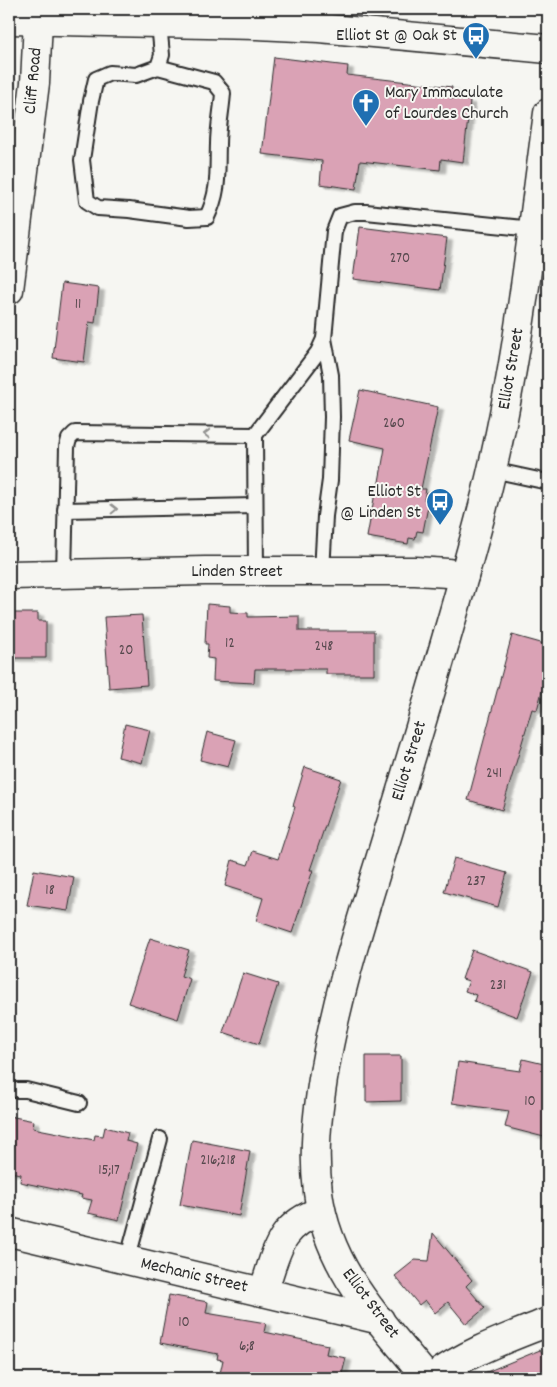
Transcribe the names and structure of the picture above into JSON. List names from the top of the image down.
{
  "streets": {
    "street": [
      "Cliff Road",
      "Elliot Street",
      "Linden Street",
      "Mechanic Street"
    ]
  },
  "crossings": [
    ["Elliot Street", "Linden Street"],
    ["Elliot Street", "Mechanic Street"]
  ],
  "places": {
    "bus stop": ["Elliot St @ Oak St", "Elliot St @ Linden St"],
    "church": ["Mary Immaculate of Lourdes Church"]
  },
  "house_numbers": [
    "270",
    "11",
    "260",
    "12",
    "248",
    "20",
    "241",
    "237",
    "18",
    "231",
    "10",
    "216;218",
    "15;17",
    "10",
    "6;8"
  ]
}
